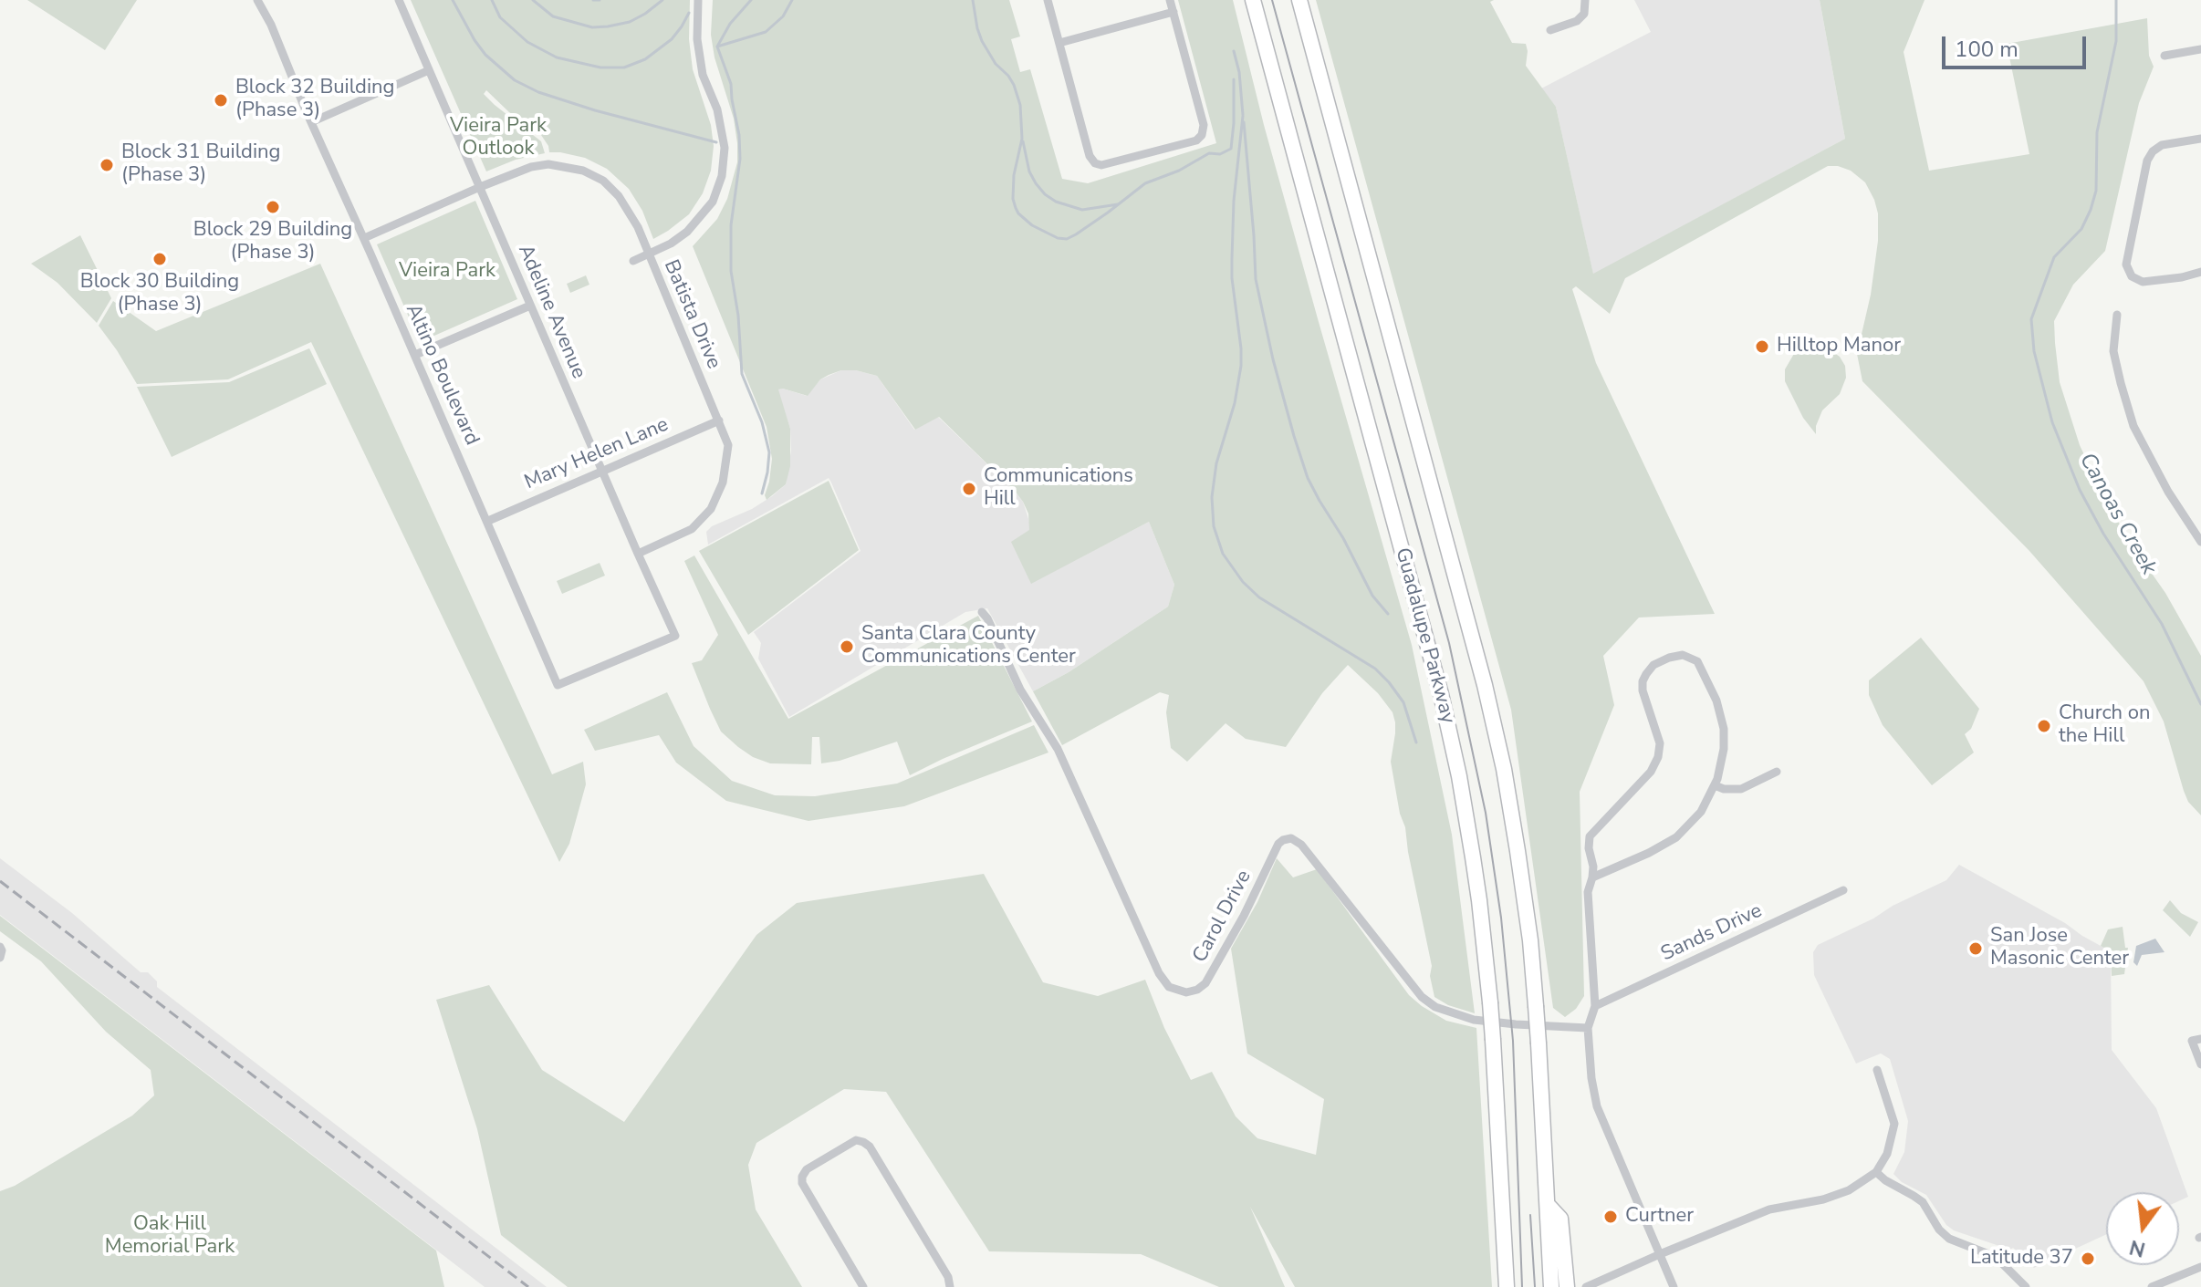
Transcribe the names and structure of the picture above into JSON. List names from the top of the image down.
{
  "streets": {
    "highway": ["Guadalupe Parkway"],
    "street": [
      "Adeline Avenue",
      "Batista Drive",
      "Altino Boulevard",
      "Mary Helen Lane",
      "Carol Drive",
      "Sands Drive"
    ]
  },
  "crossings": [
    ["Adeline Avenue", "Batista Drive"],
    ["Adeline Avenue", "Altino Boulevard"],
    ["Adeline Avenue", "Mary Helen Lane"],
    ["Batista Drive", "Altino Boulevard"],
    ["Batista Drive", "Mary Helen Lane"],
    ["Altino Boulevard", "Mary Helen Lane"]
  ],
  "water": ["Canoas Creek"],
  "parks": ["Vieira Park Outlook", "Vieira Park", "Oak Hill Memorial Park"],
  "places": [
    "Block 32 Building (Phase 3)",
    "Block 31 Building (Phase 3)",
    "Block 29 Building (Phase 3)",
    "Block 30 Building (Phase 3)",
    "Hilltop Manor",
    "Communications Hill",
    "Santa Clara County Communications Center",
    "Church on the Hill",
    "San Jose Masonic Center",
    "Curtner",
    "Latitude 37"
  ],
  "scale_bar": "100 m",
  "north": "bottom"
}
